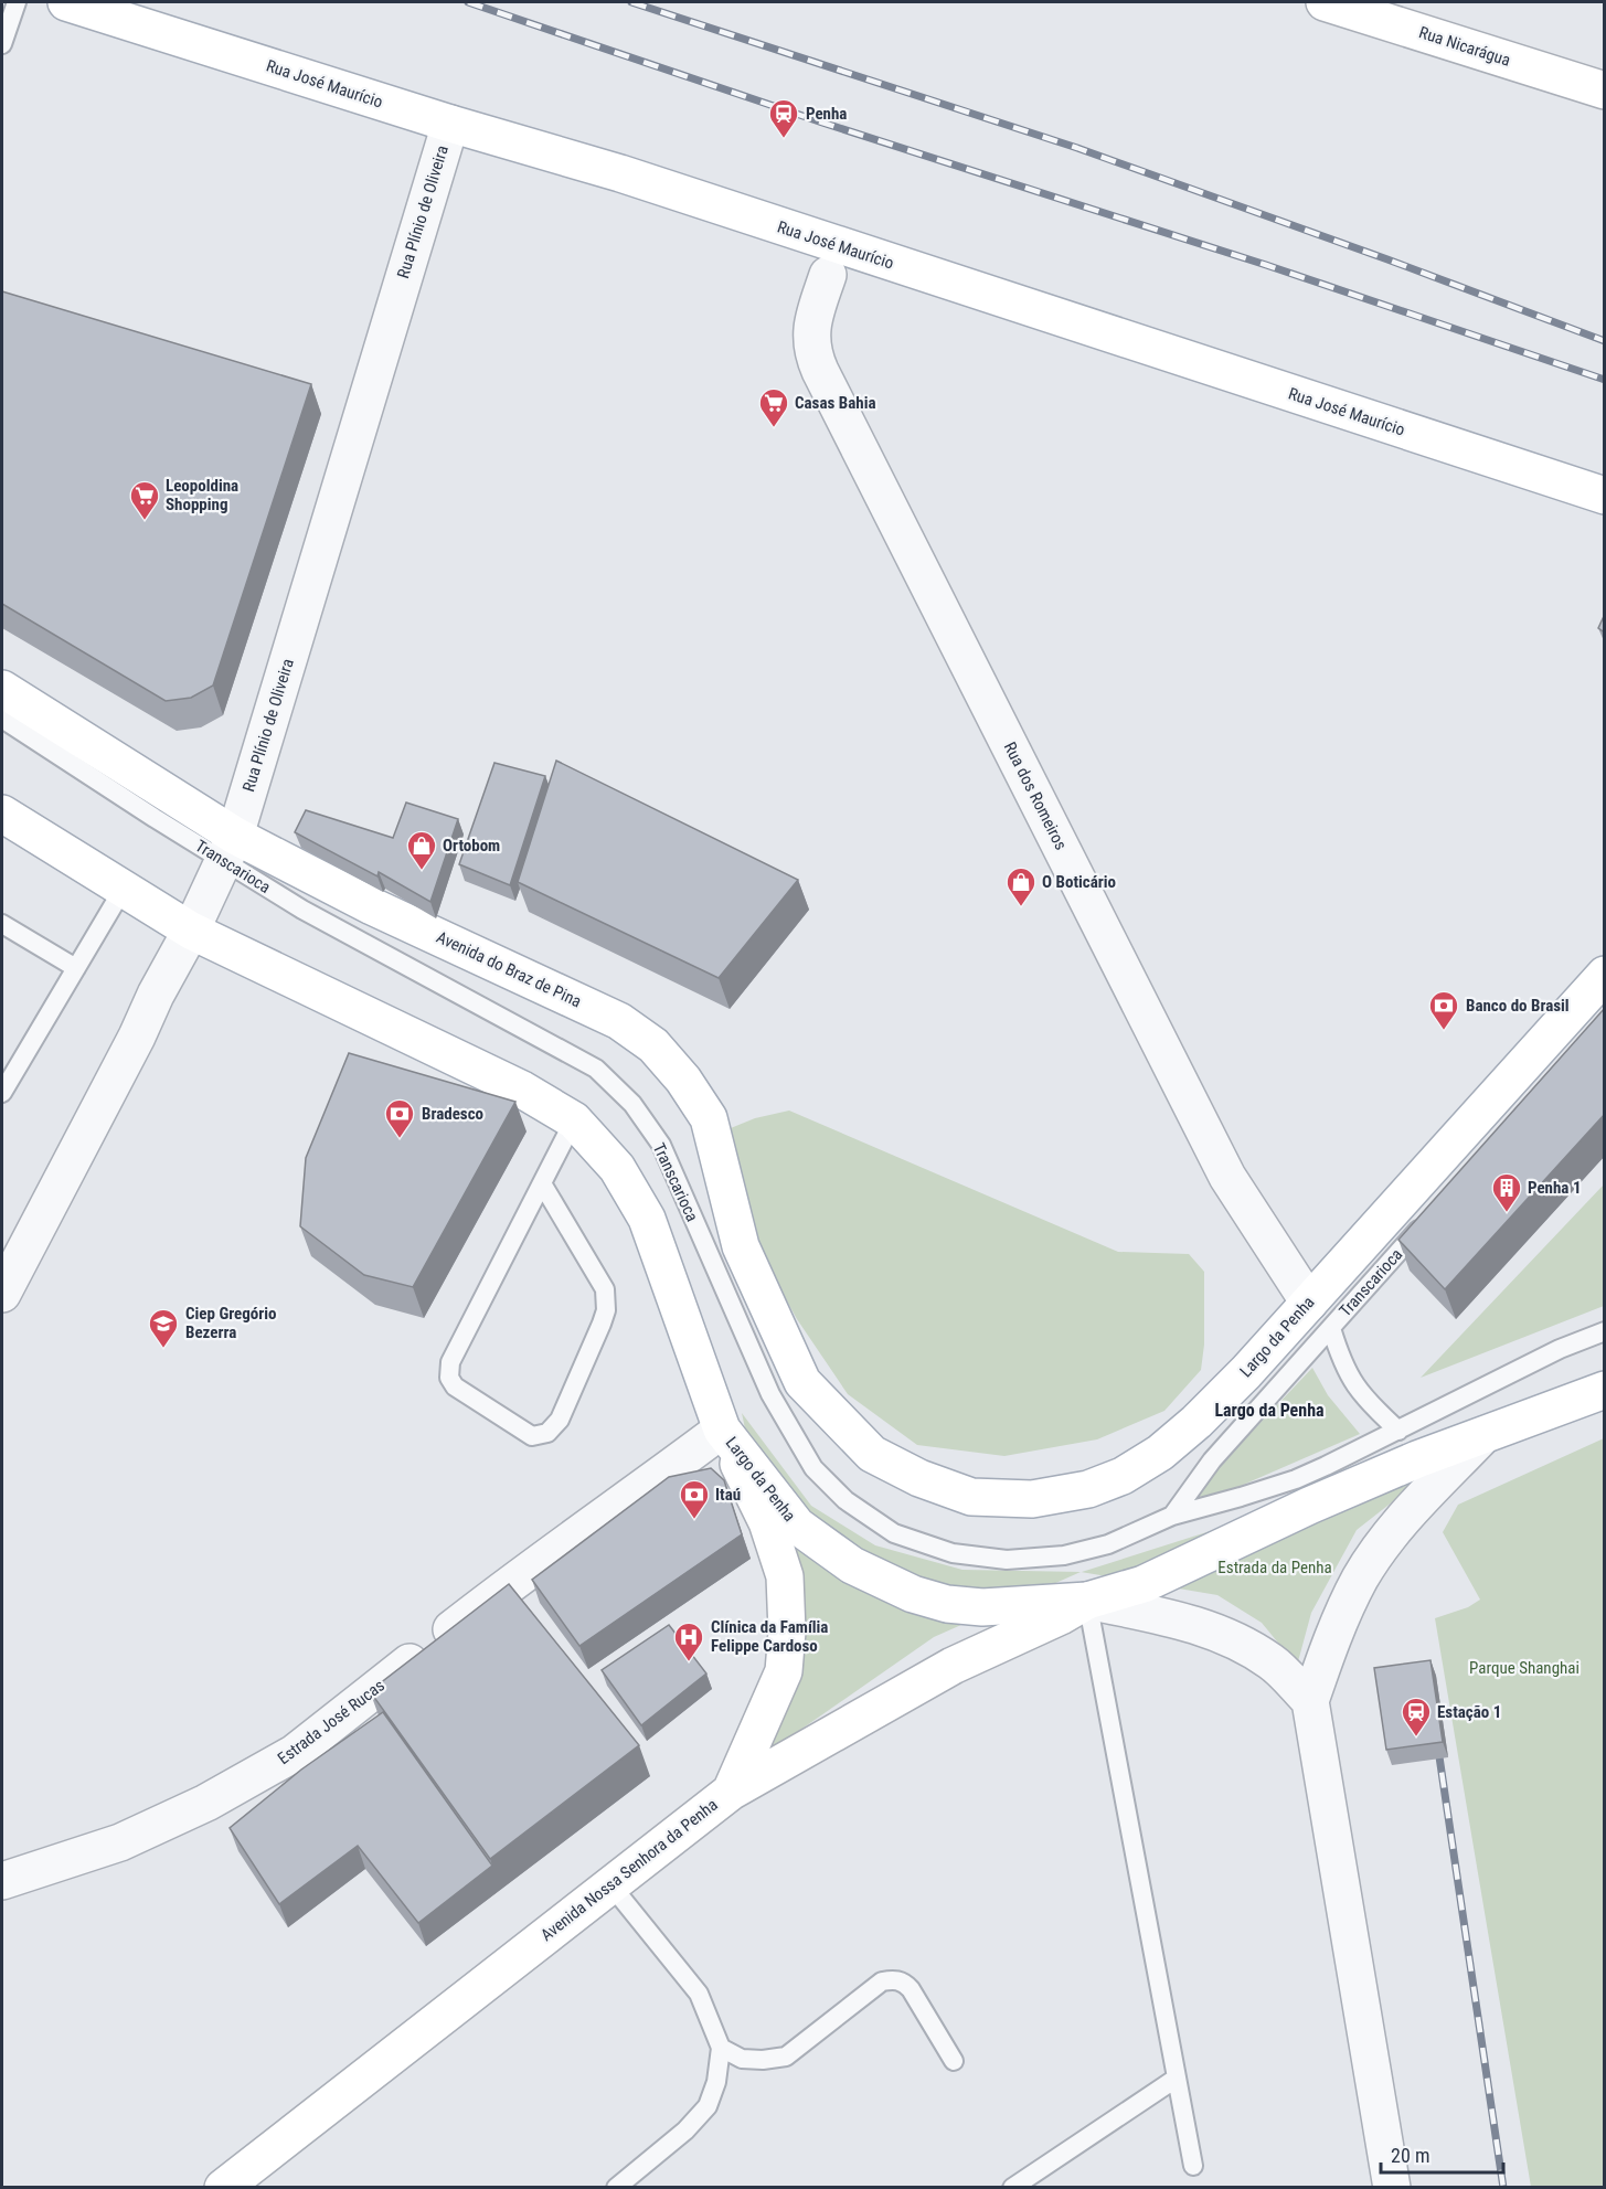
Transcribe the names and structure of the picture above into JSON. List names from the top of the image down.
{
  "streets": {
    "main road": [
      "Rua Nicarágua",
      "Rua José Maurício",
      "Avenida do Braz de Pina",
      "Largo da Penha",
      "Avenida Nossa Senhora da Penha"
    ],
    "street": ["Rua Plínio de Oliveira", "Rua dos Romeiros", "Estrada José Rucas"],
    "lane": ["Transcarioca"]
  },
  "crossings": [
    ["Rua José Maurício", "Rua Plínio de Oliveira"],
    ["Rua Plínio de Oliveira", "Transcarioca"],
    ["Rua Plínio de Oliveira", "Avenida do Braz de Pina"],
    ["Rua dos Romeiros", "Transcarioca"],
    ["Rua dos Romeiros", "Largo da Penha"],
    ["Transcarioca", "Avenida do Braz de Pina"],
    ["Transcarioca", "Largo da Penha"],
    ["Avenida do Braz de Pina", "Largo da Penha"],
    ["Largo da Penha", "Estrada José Rucas"],
    ["Largo da Penha", "Avenida Nossa Senhora da Penha"],
    ["Estrada José Rucas", "Avenida Nossa Senhora da Penha"]
  ],
  "districts": ["Largo da Penha"],
  "parks": ["Estrada da Penha", "Parque Shanghai"],
  "places": {
    "station": ["Penha", "Estação 1"],
    "supermarket": ["Casas Bahia", "Leopoldina Shopping"],
    "shop": ["Ortobom", "O Boticário"],
    "bank": ["Banco do Brasil", "Bradesco", "Itaú"],
    "building": ["Penha 1"],
    "school or university": ["Ciep Gregório Bezerra"],
    "hospital": ["Clínica da Família Felippe Cardoso"]
  },
  "scale_bar": "20 m"
}
